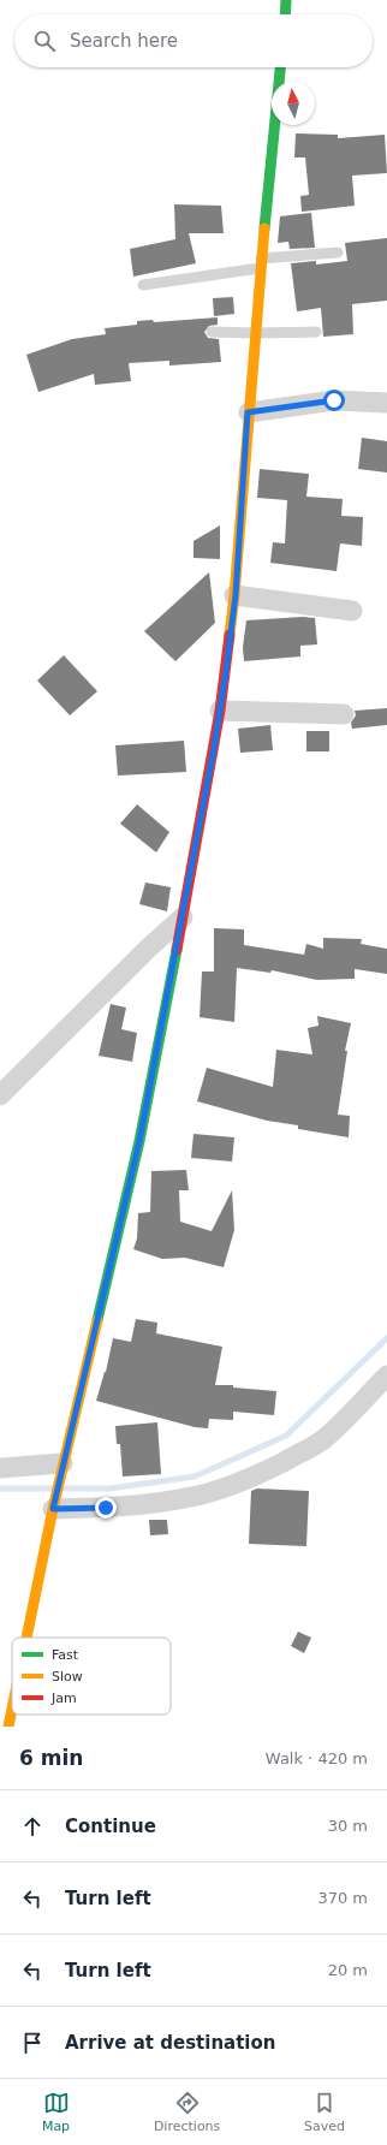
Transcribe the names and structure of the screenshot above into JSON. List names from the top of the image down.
{
  "legend": ["Fast", "Slow", "Jam"],
  "north": "top",
  "page": {
    "search": "Search here",
    "heading": ["6 min", "Walk · 420 m"],
    "list": [
      ["Continue", "30 m"],
      ["Turn left", "370 m"],
      ["Turn left", "20 m"],
      "Arrive at destination"
    ],
    "nav": ["Map", "Directions", "Saved"]
  }
}
